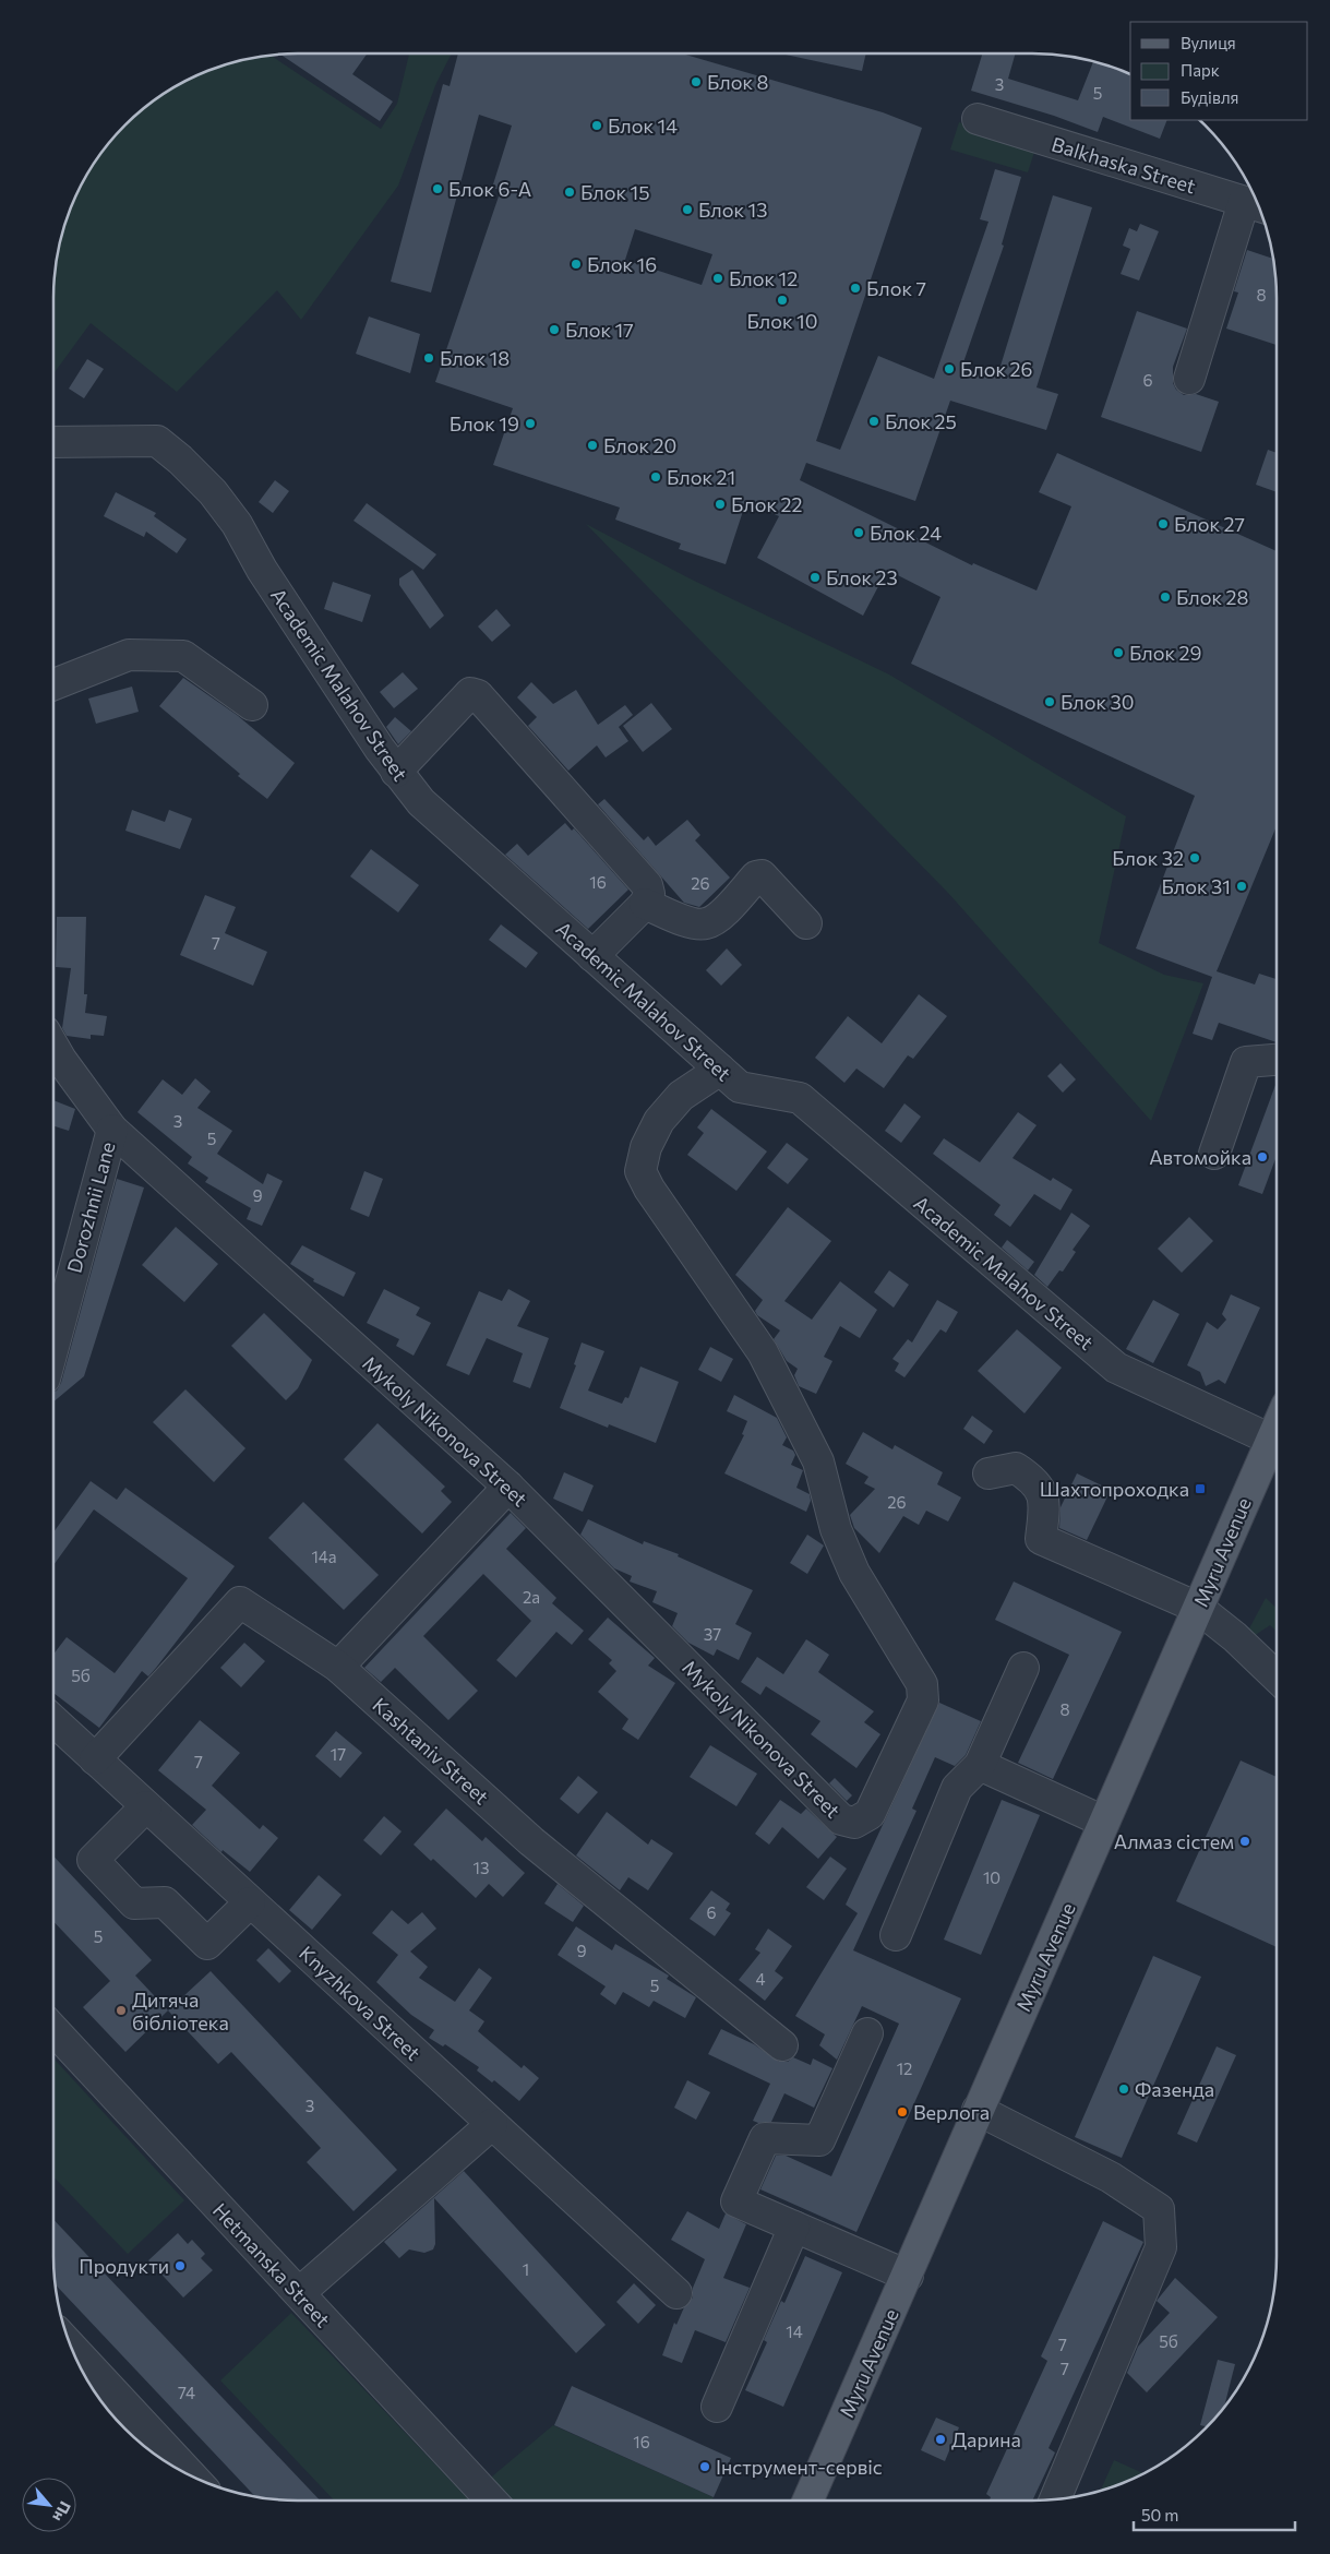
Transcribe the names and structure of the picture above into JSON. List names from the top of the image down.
{
  "streets": {
    "main road": ["Myru Avenue"],
    "street": [
      "Balkhaska Street",
      "Academic Malahov Street",
      "Dorozhnii Lane",
      "Mykoly Nikonova Street",
      "Kashtaniv Street",
      "Knyzhkova Street",
      "Hetmanska Street"
    ]
  },
  "crossings": [
    ["Academic Malahov Street", "Mykoly Nikonova Street"],
    ["Academic Malahov Street", "Myru Avenue"],
    ["Dorozhnii Lane", "Mykoly Nikonova Street"],
    ["Kashtaniv Street", "Knyzhkova Street"]
  ],
  "places": {
    "other": [
      "Блок 8",
      "Блок 14",
      "Блок 6-А",
      "Блок 15",
      "Блок 13",
      "Блок 16",
      "Блок 12",
      "Блок 7",
      "Блок 10",
      "Блок 17",
      "Блок 18",
      "Блок 26",
      "Блок 25",
      "Блок 19",
      "Блок 20",
      "Блок 21",
      "Блок 22",
      "Блок 27",
      "Блок 24",
      "Блок 23",
      "Блок 28",
      "Блок 29",
      "Блок 30",
      "Блок 32",
      "Блок 31",
      "Автомойка",
      "Алмаз сістем",
      "Дитяча бібліотека",
      "Фазенда",
      "Beрлога",
      "Продукти",
      "Дарина",
      "Інструмент-сервіс"
    ],
    "transit": ["Шахтопроходка"]
  },
  "house_numbers": [
    "3",
    "5",
    "8",
    "6",
    "16",
    "26",
    "7",
    "3",
    "5",
    "9",
    "26",
    "14а",
    "2а",
    "37",
    "5б",
    "8",
    "17",
    "7",
    "13",
    "10",
    "6",
    "5",
    "9",
    "4",
    "5",
    "12",
    "3",
    "1",
    "14",
    "5б",
    "7",
    "7",
    "74",
    "16"
  ],
  "legend": ["Вулиця", "Парк", "Будівля"],
  "scale_bar": "50 m",
  "north": "bottom right"
}
